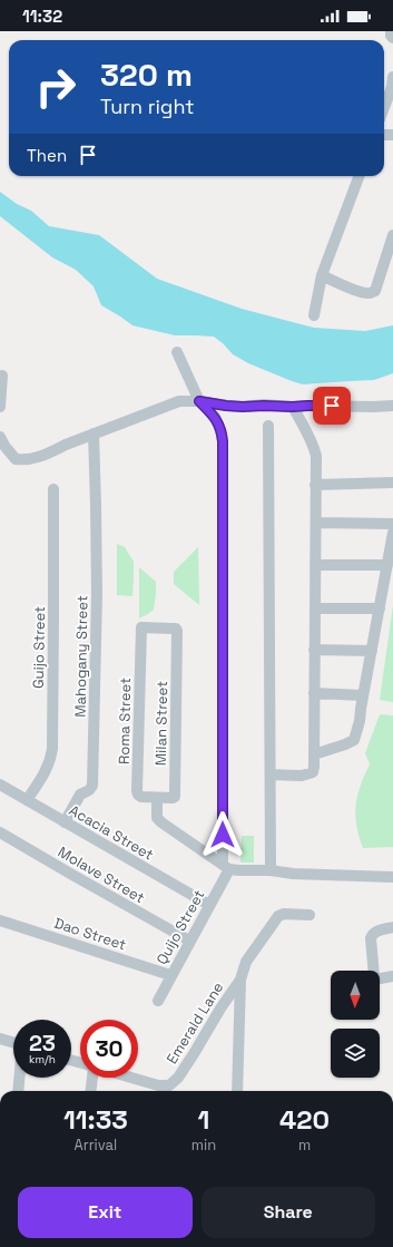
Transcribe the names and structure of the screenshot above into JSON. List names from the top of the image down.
{
  "streets": {
    "street": [
      "Guijo Street",
      "Mahogany Street",
      "Roma Street",
      "Milan Street",
      "Acacia Street",
      "Molave Street",
      "Quijo Street",
      "Dao Street",
      "Emerald Lane"
    ]
  },
  "crossings": [
    ["Guijo Street", "Acacia Street"],
    ["Mahogany Street", "Acacia Street"],
    ["Roma Street", "Milan Street"],
    ["Acacia Street", "Quijo Street"],
    ["Molave Street", "Quijo Street"],
    ["Quijo Street", "Dao Street"]
  ],
  "north": "bottom",
  "page": {
    "status": "11:32",
    "turn": ["320 m", "Turn right"],
    "then": "Then",
    "speed": "23 km/h",
    "limit": "30",
    "eta": [
      "11:33",
      "Arrival",
      "1",
      "min",
      "420",
      "m"
    ],
    "buttons": ["Exit", "Share"]
  }
}
